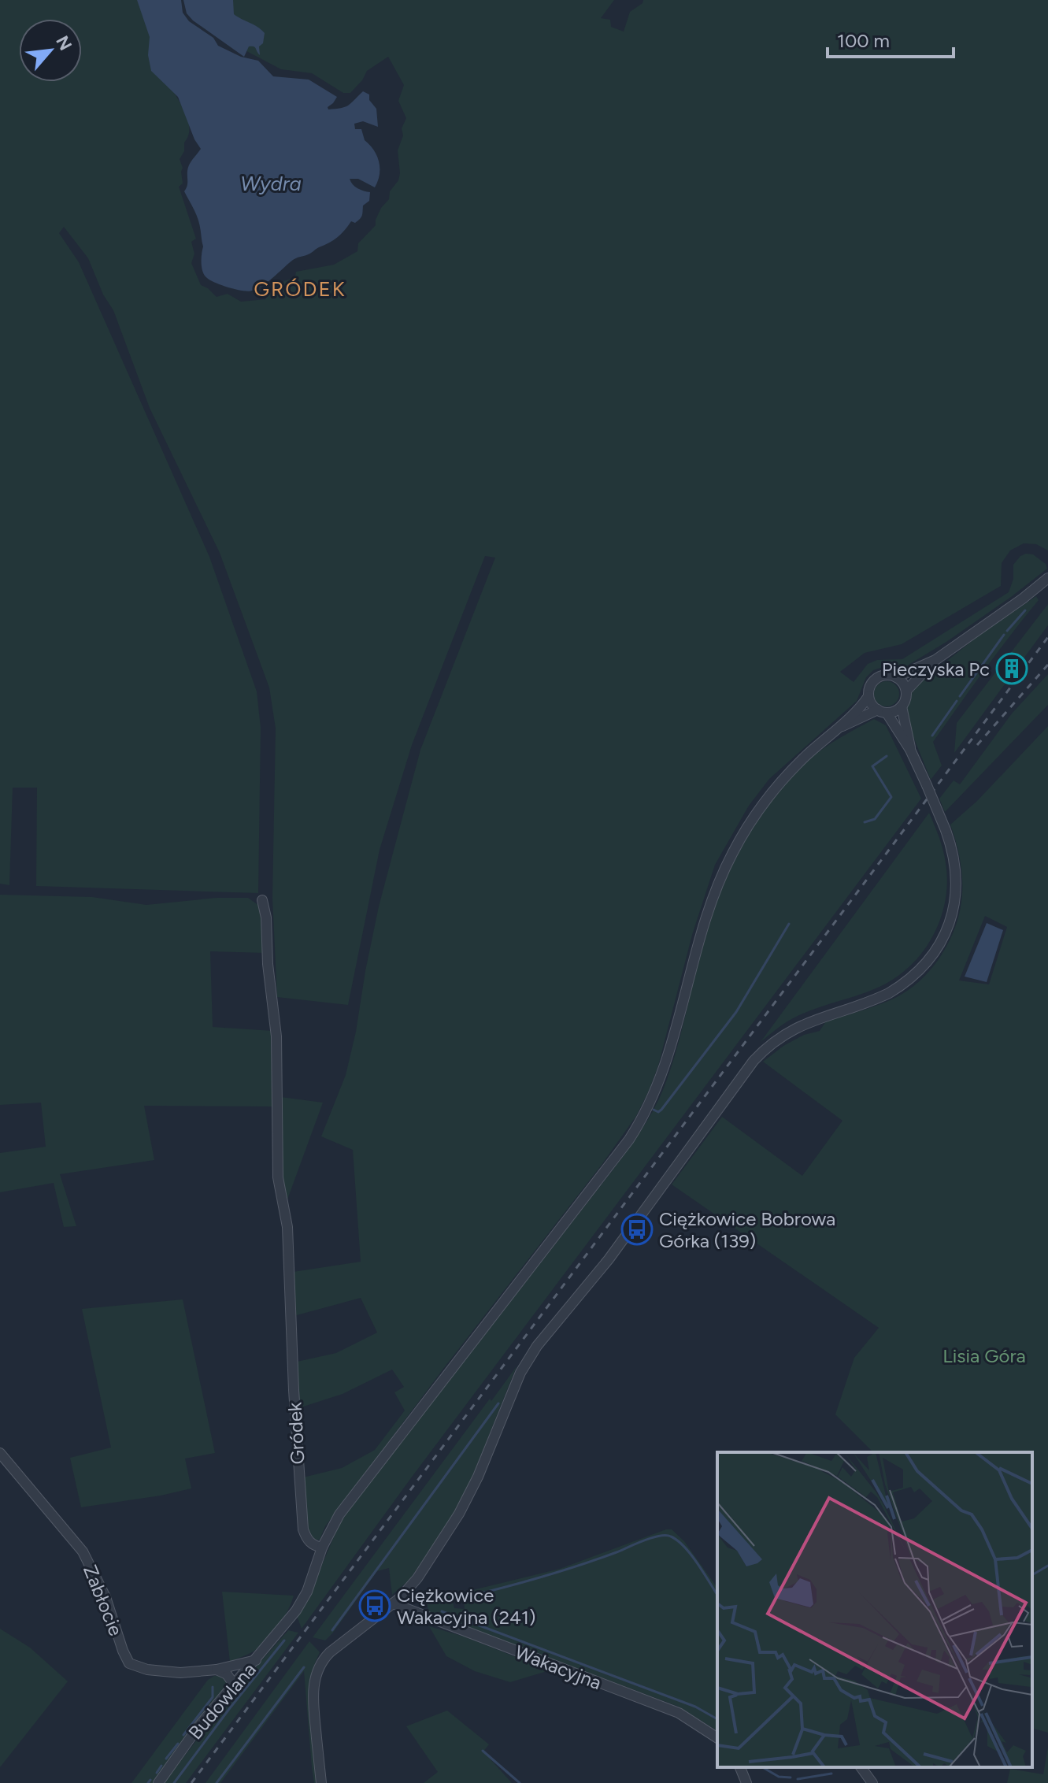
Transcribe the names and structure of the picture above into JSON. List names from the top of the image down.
{
  "streets": {
    "street": [
      "Gródek",
      "Zabłocie",
      "Wakacyjna",
      "Budowlana"
    ]
  },
  "crossings": [
    ["Gródek", "Budowlana"]
  ],
  "districts": ["GRÓDEK"],
  "water": ["Wydra"],
  "parks": ["Lisia Góra"],
  "places": {
    "building": ["Pieczyska Pc"],
    "bus stop": ["Ciężkowice Bobrowa Górka (139)", "Ciężkowice Wakacyjna (241)"]
  },
  "scale_bar": "100 m",
  "north": "top right"
}
